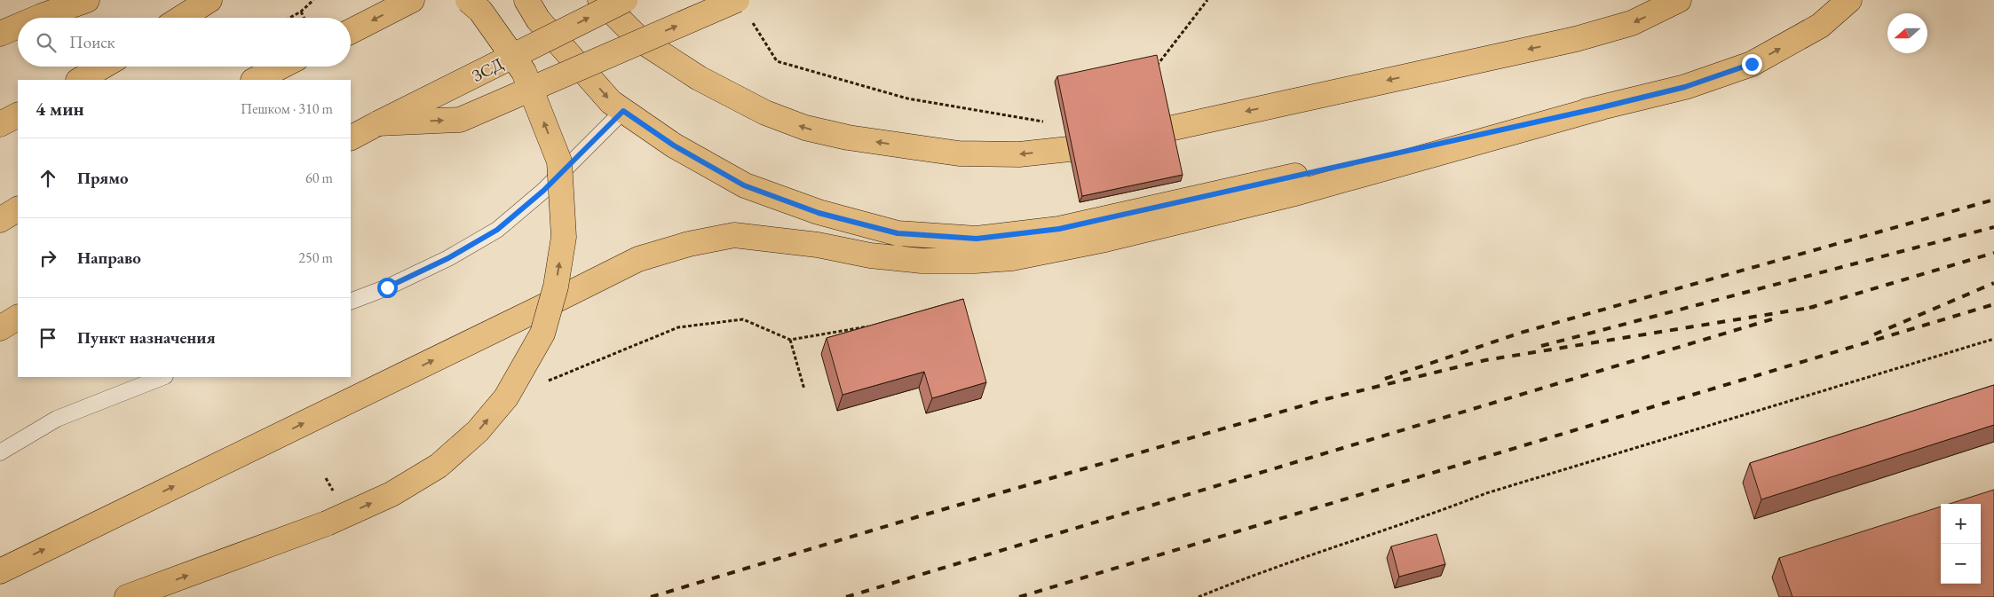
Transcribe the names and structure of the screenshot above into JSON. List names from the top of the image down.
{
  "streets": {
    "main road": ["ЗСД"]
  },
  "north": "left",
  "page": {
    "search": "Поиск",
    "heading": ["4 мин", "Пешком · 310 m"],
    "list": [
      ["Прямо", "60 m"],
      ["Направо", "250 m"],
      "Пункт назначения"
    ],
    "map_buttons": ["+", "−"]
  }
}
